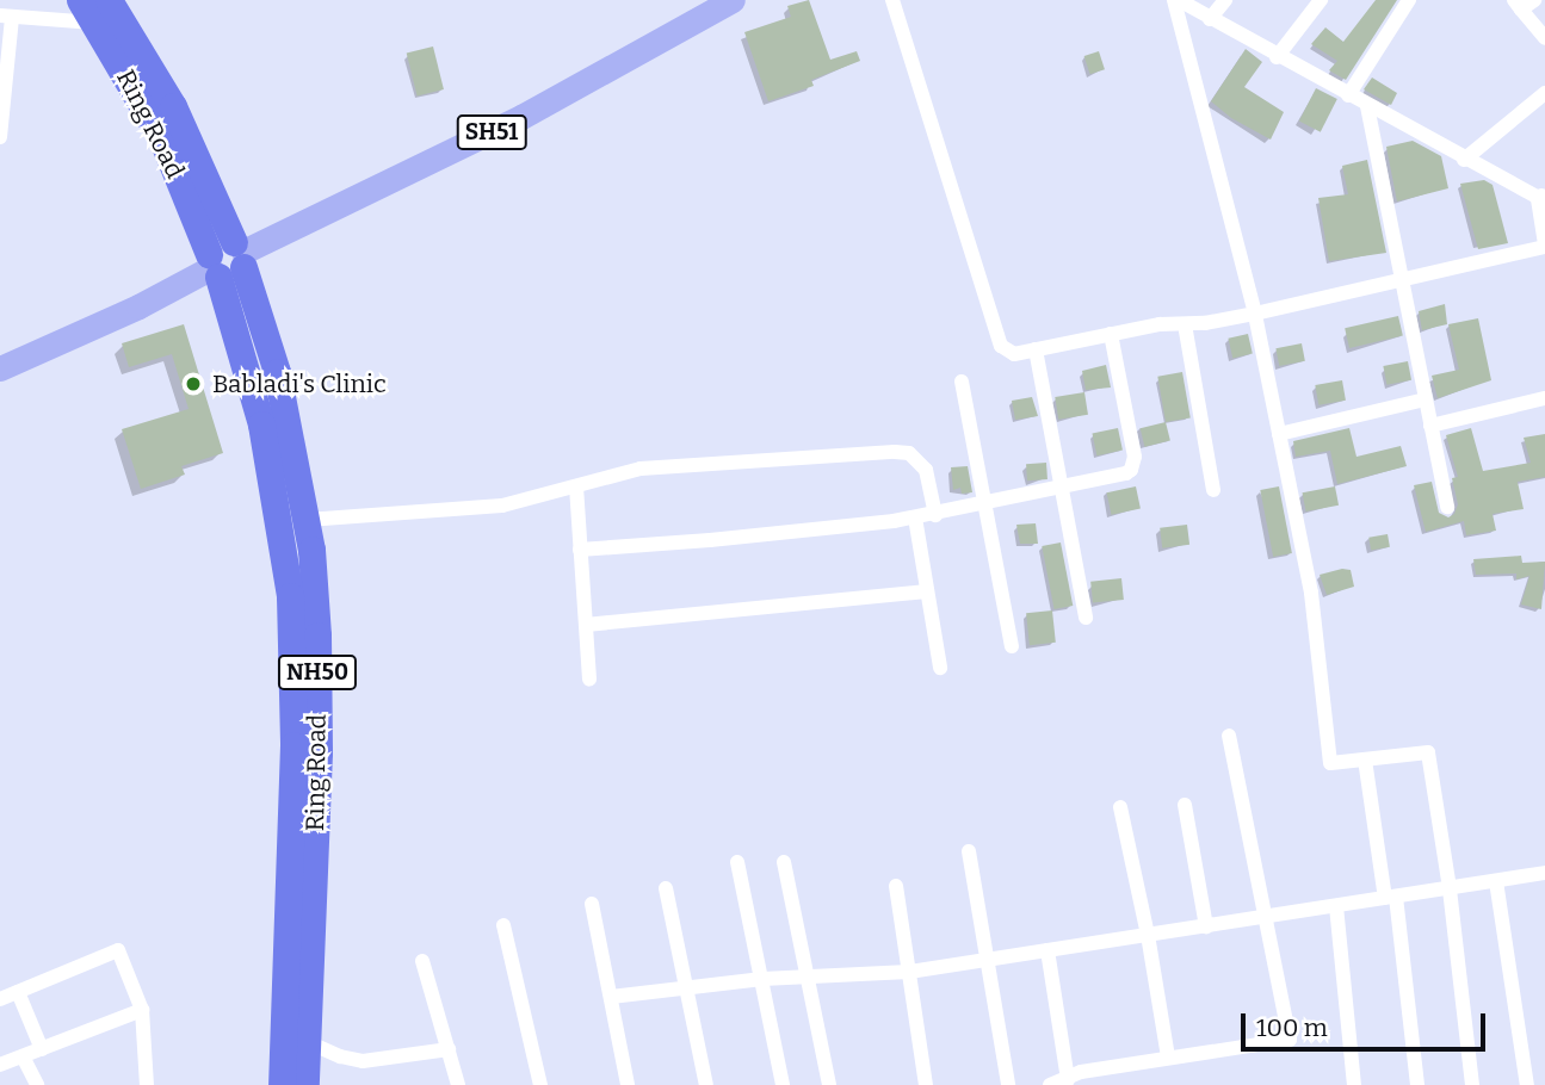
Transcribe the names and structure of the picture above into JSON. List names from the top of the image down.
{
  "streets": {
    "highway": ["Ring Road", "NH50"],
    "main road": ["SH51"]
  },
  "crossings": [
    ["Ring Road", "SH51"]
  ],
  "places": ["Babladi's Clinic"],
  "scale_bar": "100 m"
}
